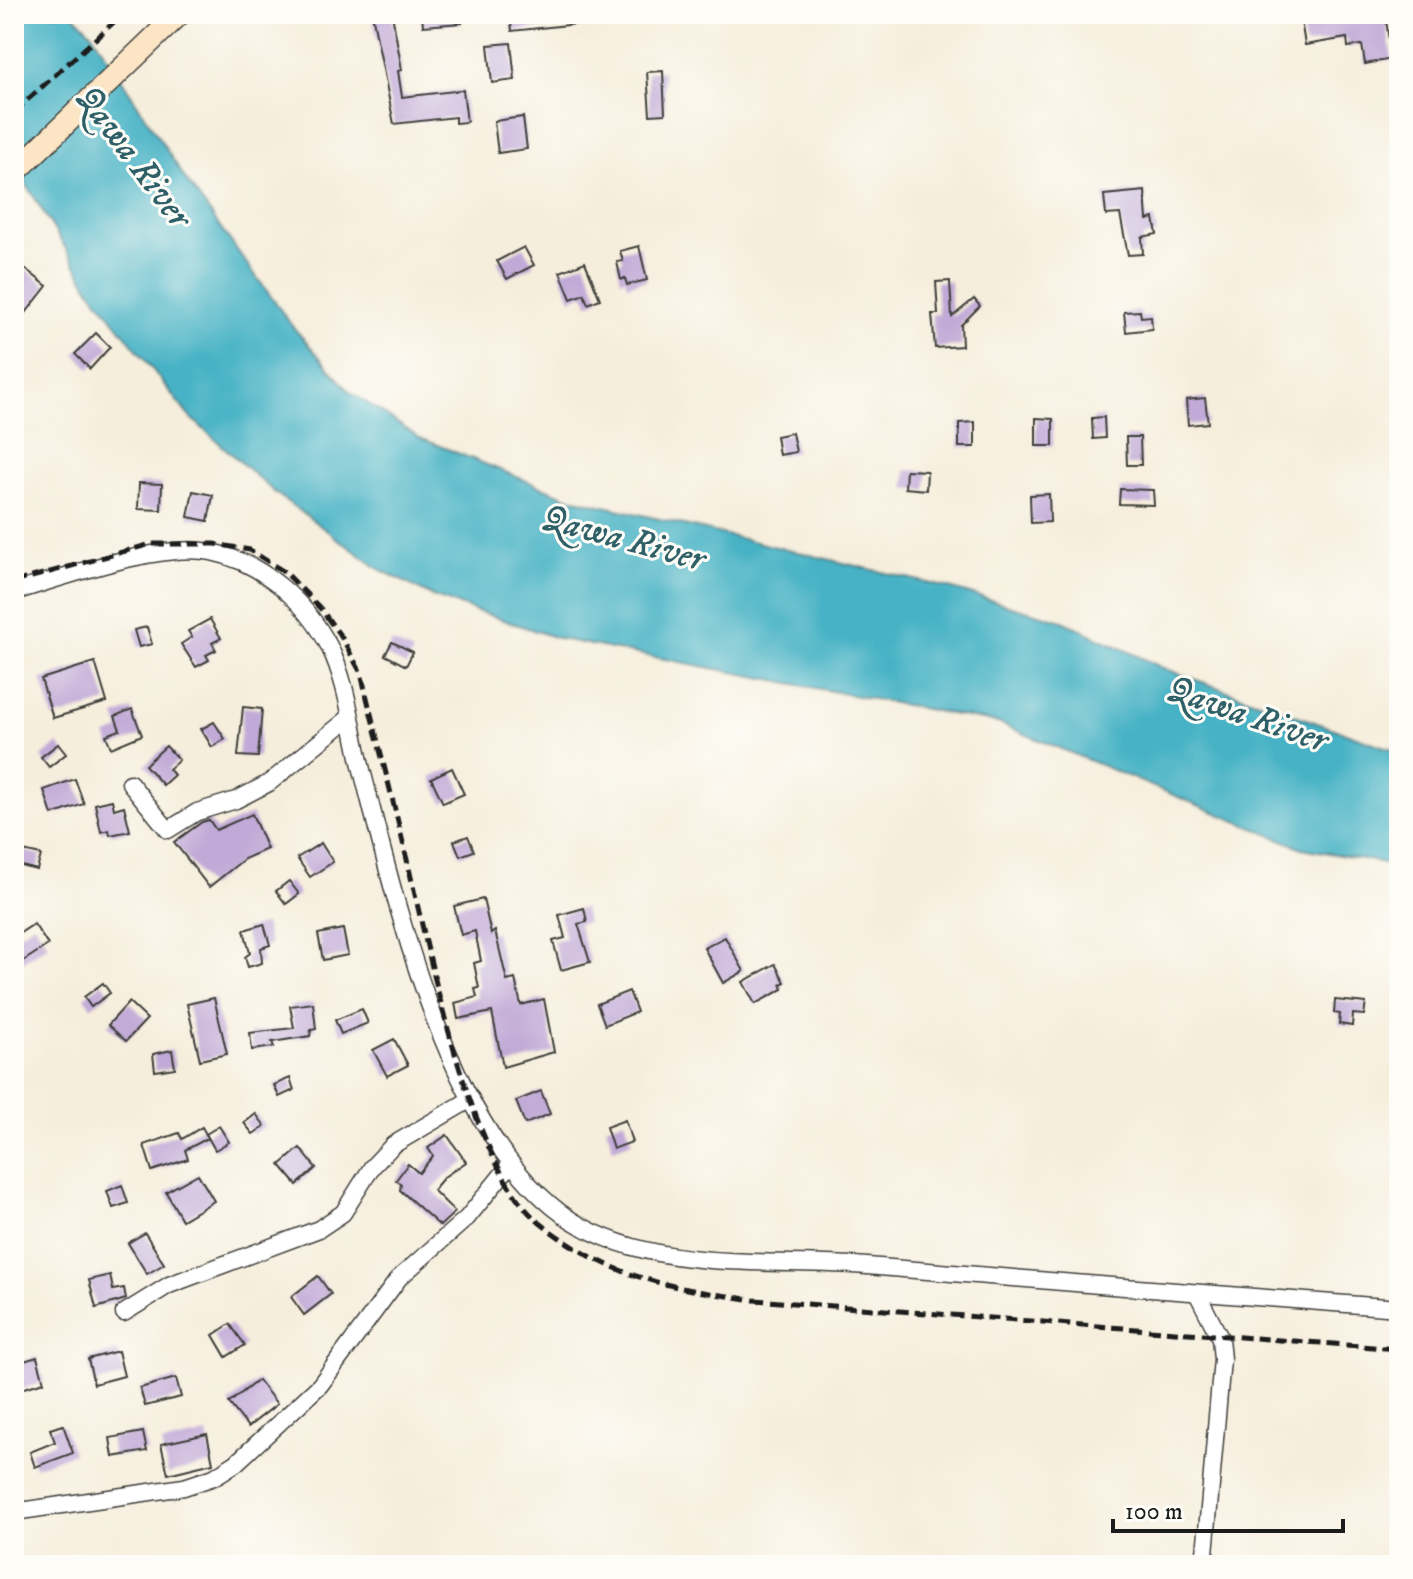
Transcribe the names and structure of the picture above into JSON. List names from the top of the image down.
{
  "water": ["Qawa River"],
  "scale_bar": "100 m"
}
